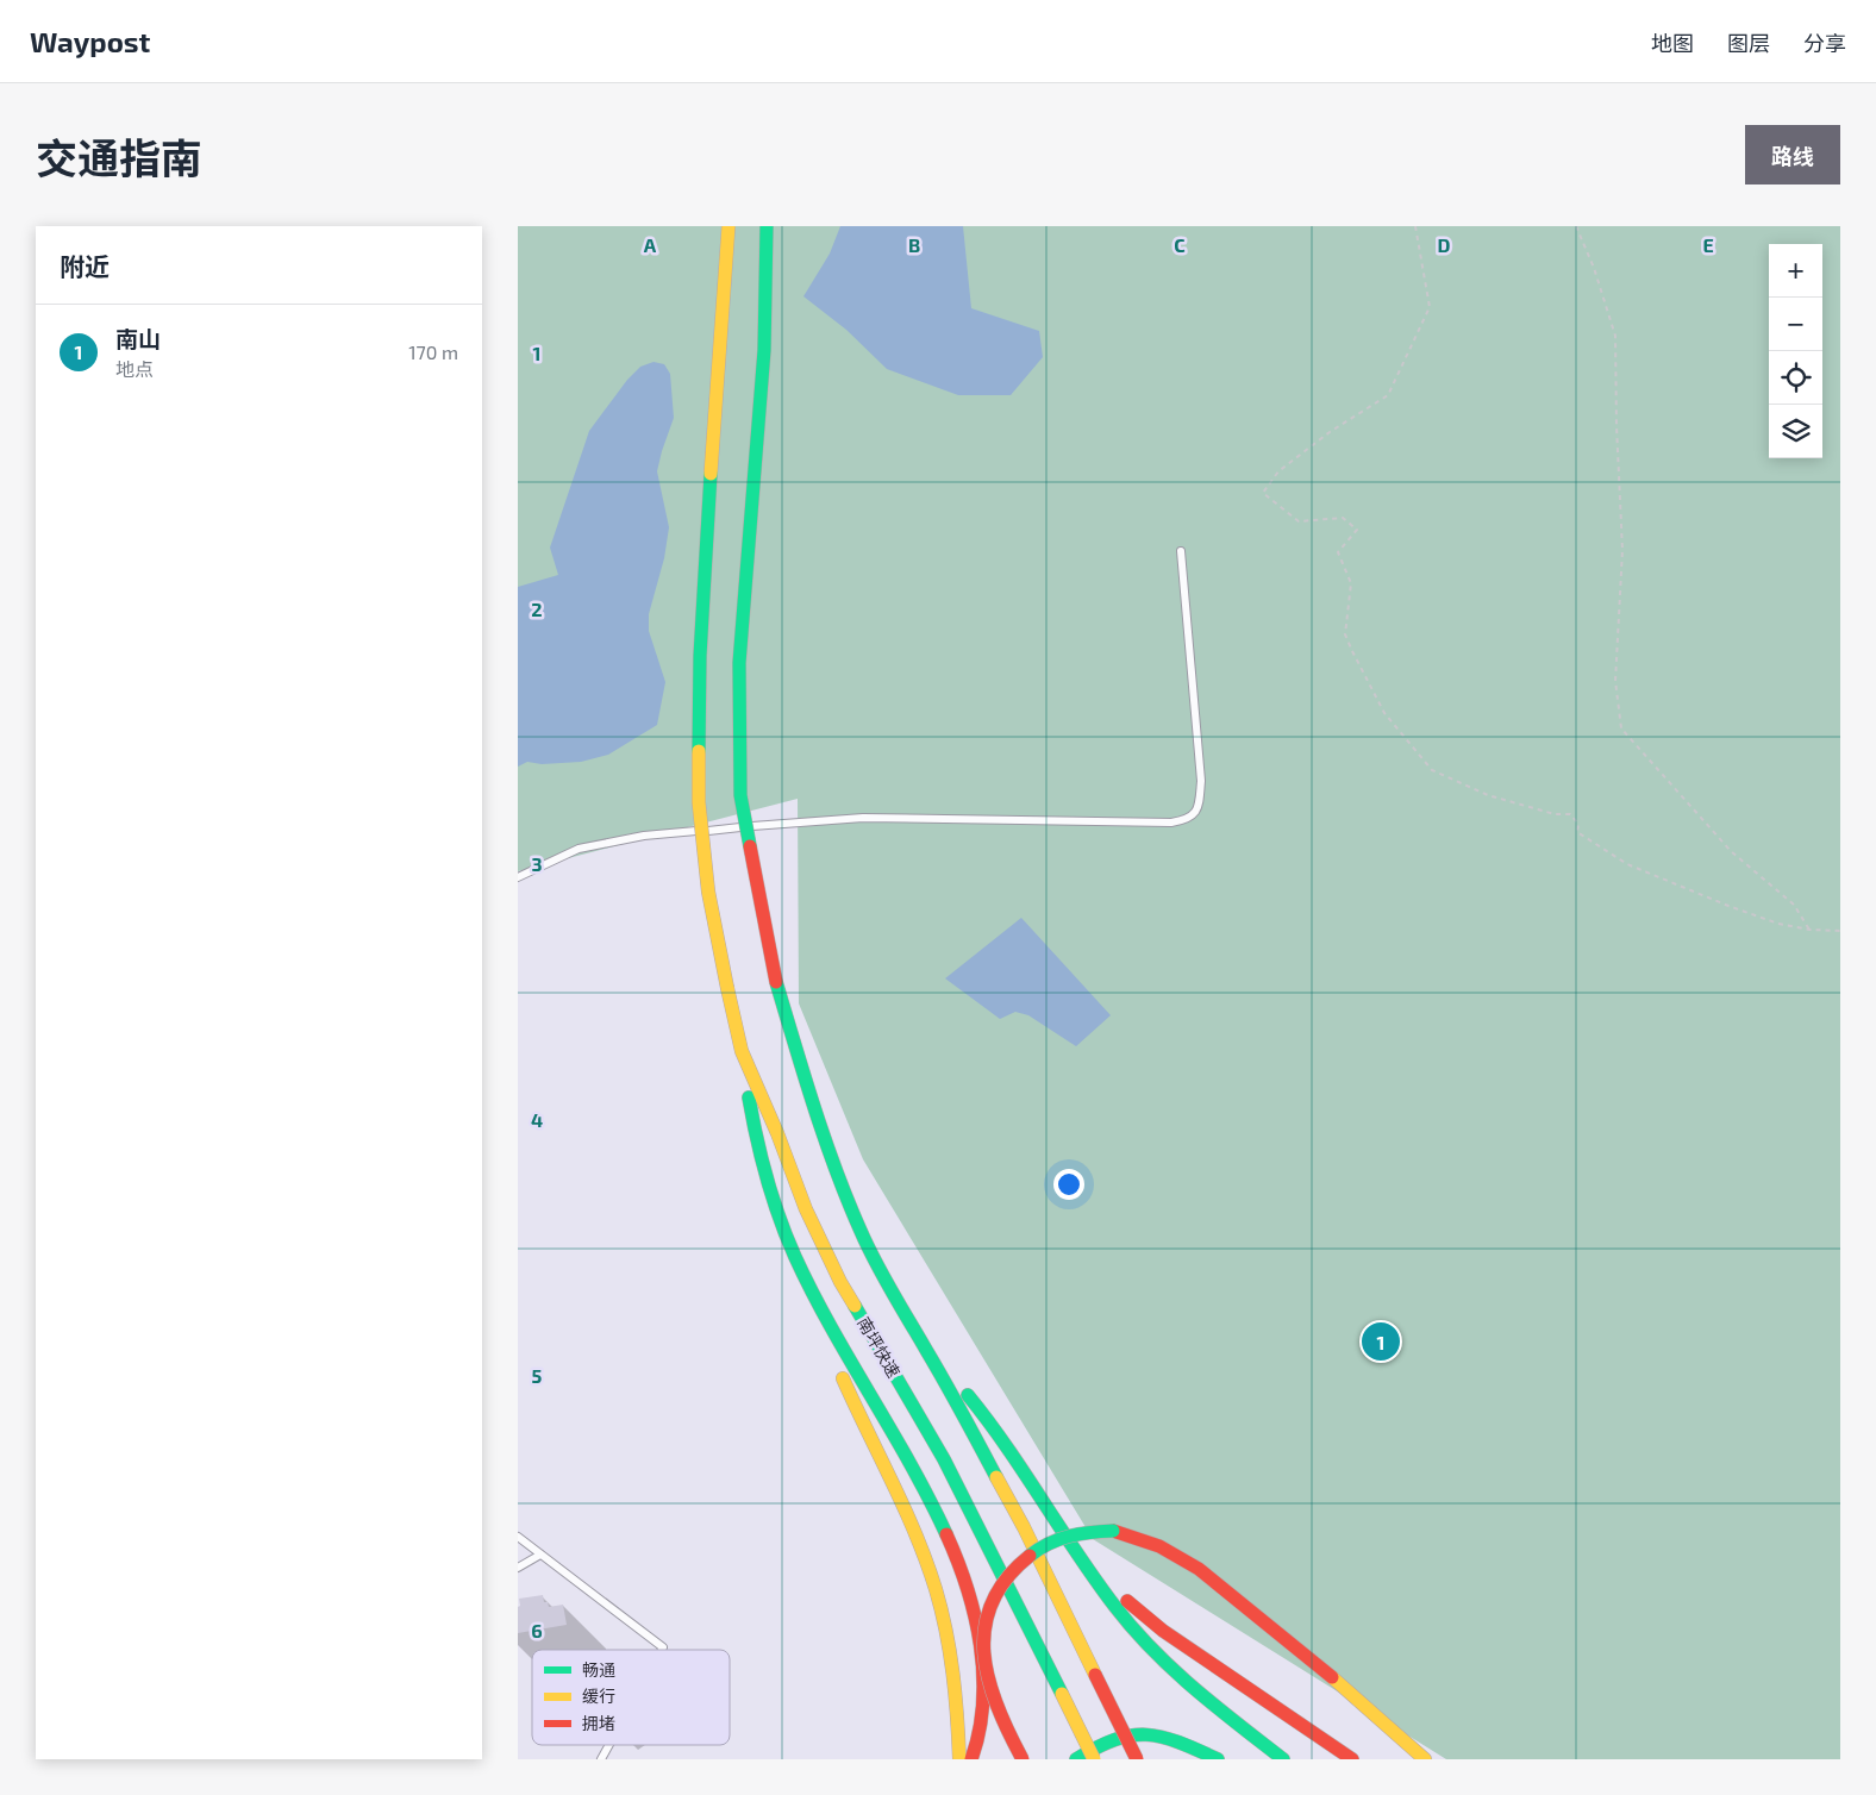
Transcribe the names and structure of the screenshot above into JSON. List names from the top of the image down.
{
  "streets": {
    "highway": ["南坪快速"]
  },
  "legend": ["畅通", "缓行", "拥堵"],
  "page": {
    "header": "Waypost",
    "nav": ["地图", "图层", "分享"],
    "title": "交通指南",
    "buttons": "路线",
    "heading": "附近",
    "map_buttons": ["+", "−"],
    "list": [
      {
        "mark": "1",
        "name": "南山",
        "note": "地点",
        "value": "170 m"
      }
    ],
    "pins": "1"
  },
  "grid": {
    "columns": [
      "A",
      "B",
      "C",
      "D",
      "E"
    ],
    "rows": [
      "1",
      "2",
      "3",
      "4",
      "5",
      "6"
    ]
  }
}
